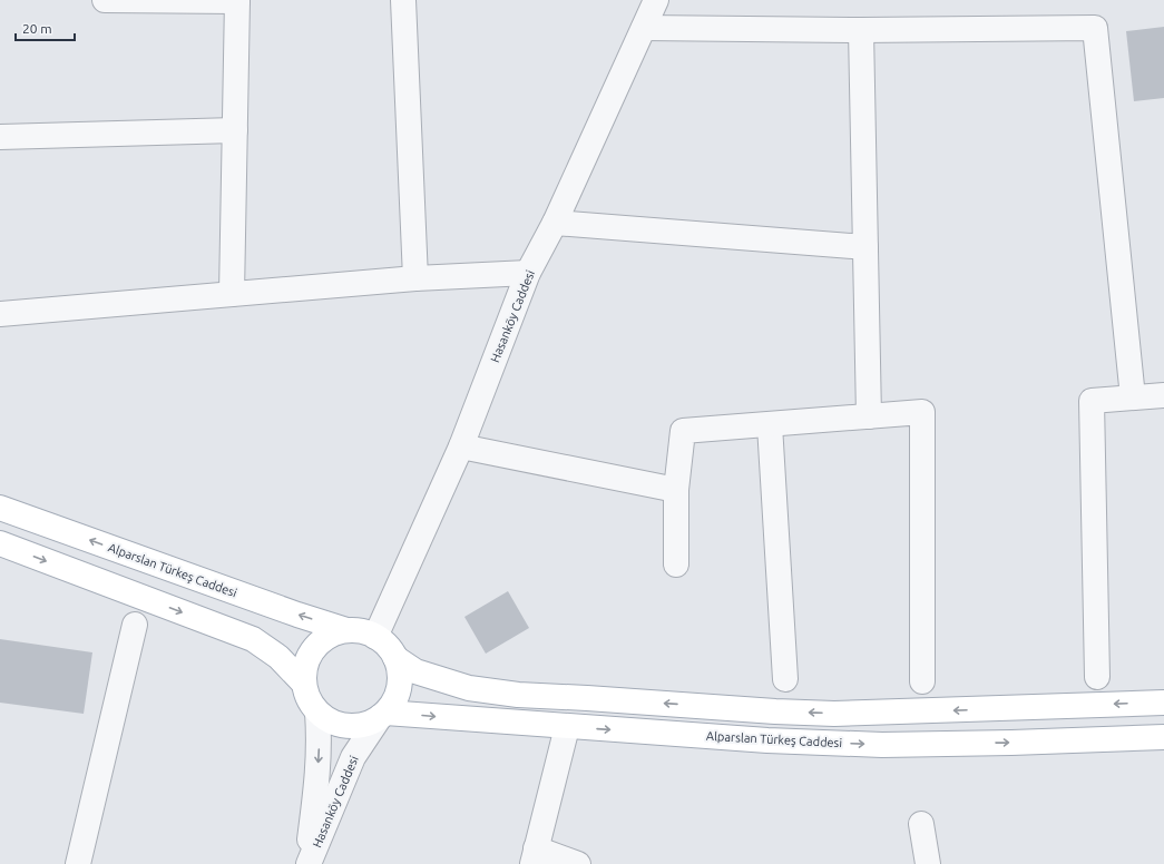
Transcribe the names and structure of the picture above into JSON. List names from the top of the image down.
{
  "streets": {
    "main road": ["Alparslan Türkeş Caddesi"],
    "street": ["Hasanköy Caddesi"]
  },
  "crossings": [
    ["Hasanköy Caddesi", "Alparslan Türkeş Caddesi"]
  ],
  "scale_bar": "20 m"
}
